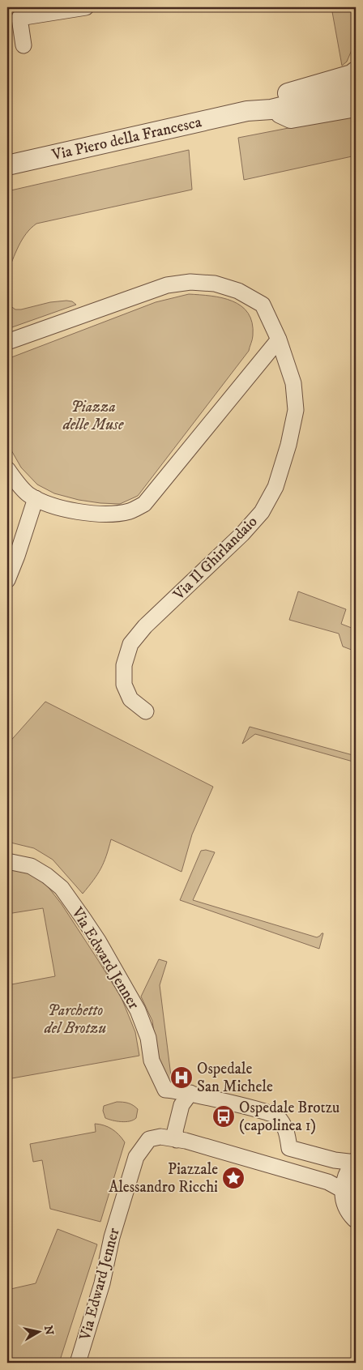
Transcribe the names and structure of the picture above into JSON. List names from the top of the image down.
{
  "streets": {
    "street": ["Via Piero della Francesca", "Via Il Ghirlandaio", "Via Edward Jenner"]
  },
  "parks": ["Piazza delle Muse", "Parchetto del Brotzu"],
  "places": {
    "hospital": ["Ospedale San Michele"],
    "bus stop": ["Ospedale Brotzu (capolinea 1)"],
    "place": ["Piazzale Alessandro Ricchi"]
  },
  "north": "right"
}
